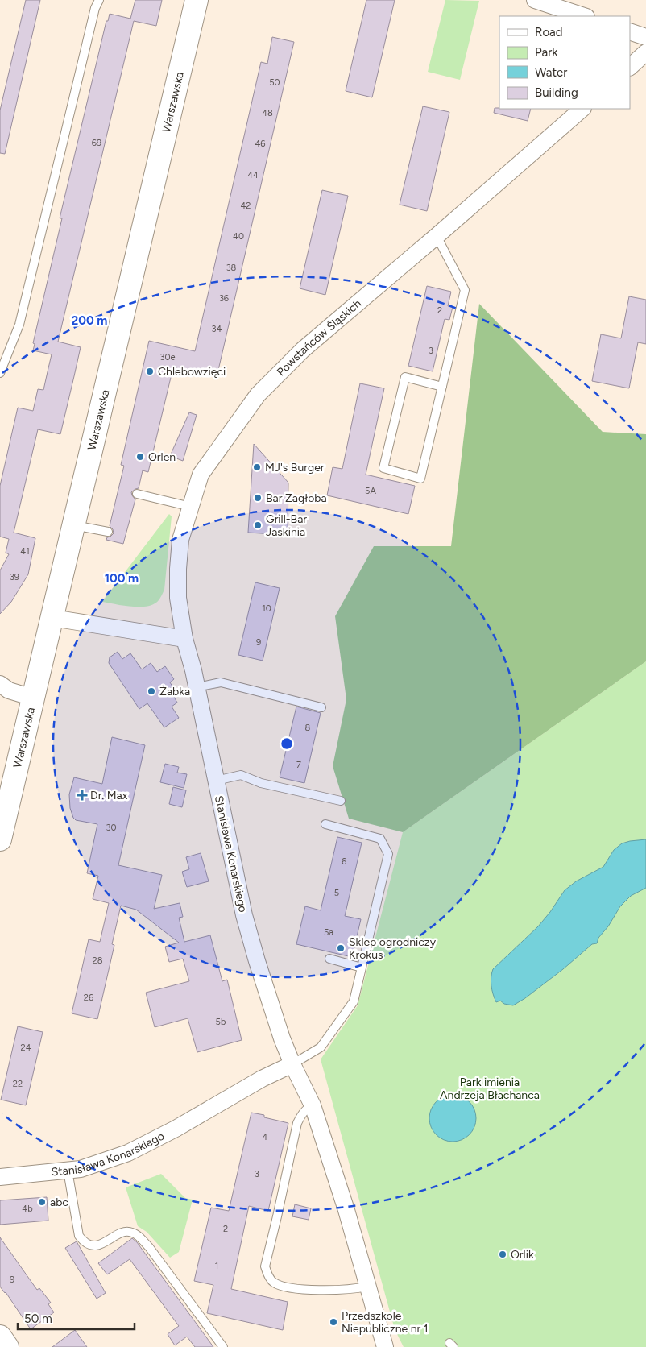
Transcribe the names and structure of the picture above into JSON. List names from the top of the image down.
{
  "streets": {
    "main road": ["Warszawska"],
    "street": ["Powstańców Śląskich", "Stanisława Konarskiego"]
  },
  "crossings": [
    ["Powstańców Śląskich", "Stanisława Konarskiego"]
  ],
  "parks": ["Park imienia Andrzeja Błachanca"],
  "places": {
    "other": [
      "Chlebowzięci",
      "Orlen",
      "MJ's Burger",
      "Bar Zagłoba",
      "Grill-Bar Jaskinia",
      "Żabka",
      "Sklep ogrodniczy Krokus",
      "abc",
      "Orlik",
      "Przedszkole Niepubliczne nr 1"
    ],
    "health": ["Dr. Max"]
  },
  "house_numbers": [
    "50",
    "48",
    "69",
    "46",
    "44",
    "42",
    "40",
    "38",
    "36",
    "2",
    "34",
    "3",
    "30e",
    "5A",
    "41",
    "39",
    "10",
    "9",
    "8",
    "7",
    "30",
    "6",
    "5",
    "5a",
    "28",
    "26",
    "5b",
    "24",
    "22",
    "4",
    "3",
    "4b",
    "2",
    "1",
    "9"
  ],
  "legend": [
    "Road",
    "Park",
    "Water",
    "Building"
  ],
  "scale_bar": "50 m",
  "rings": ["200 m", "100 m"]
}
